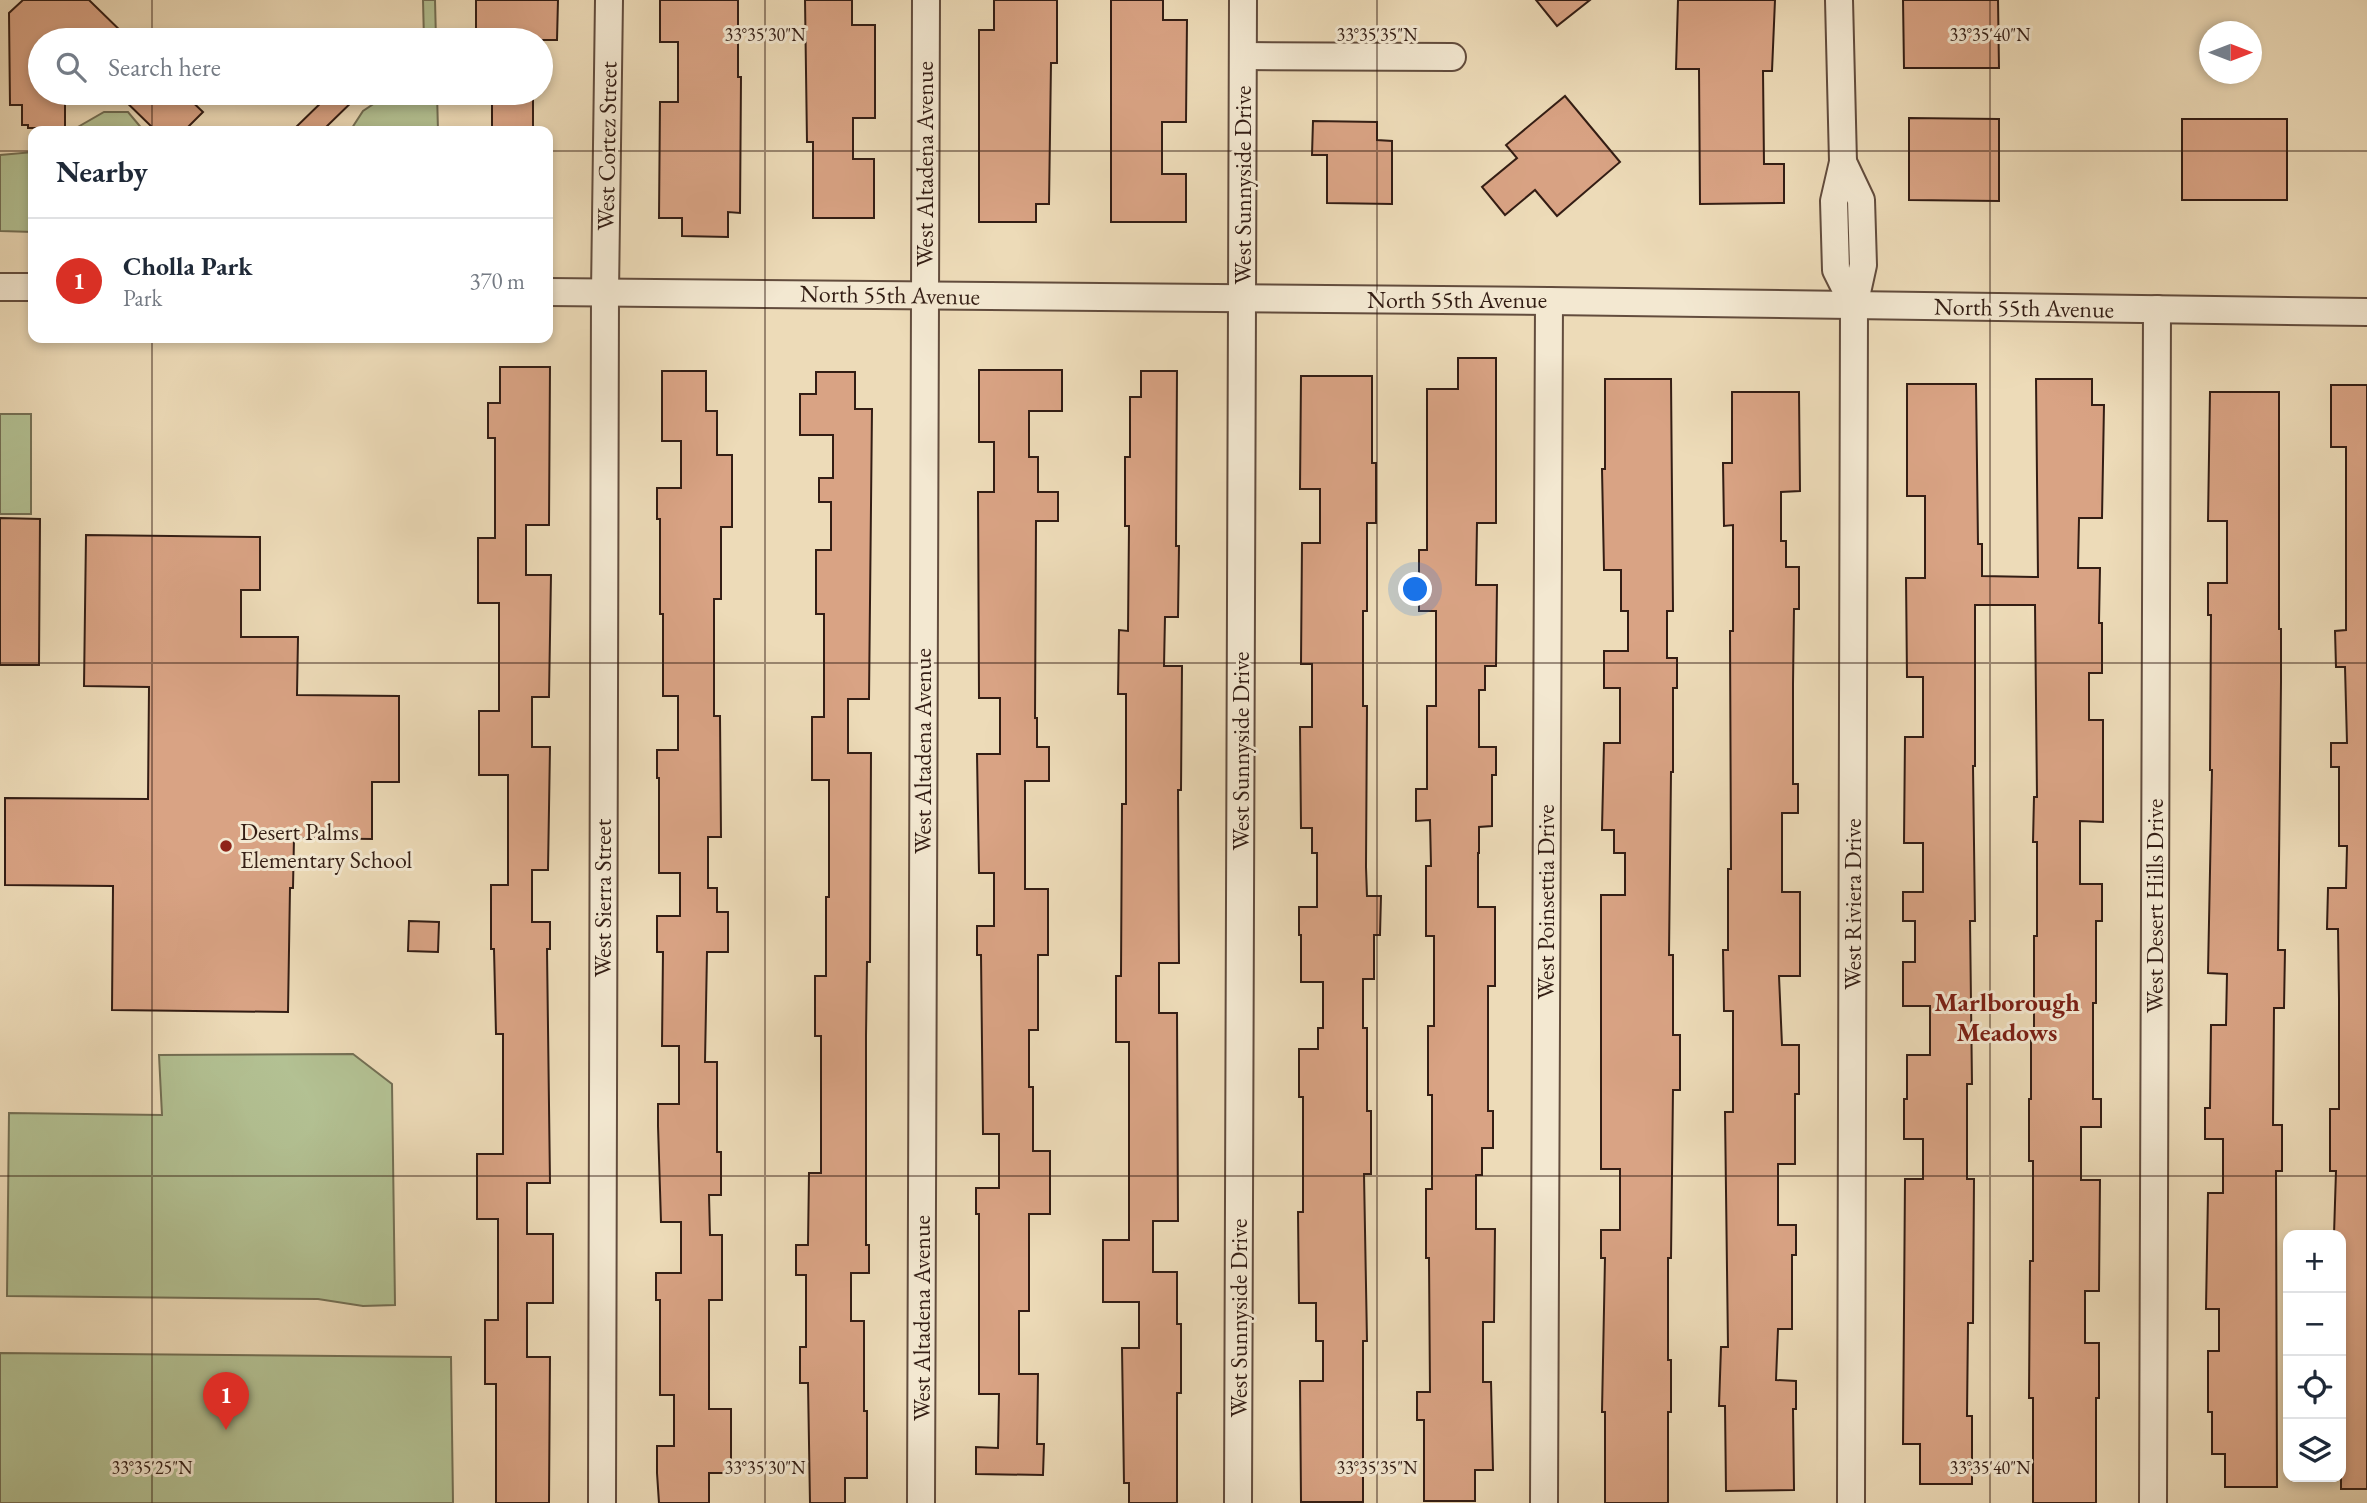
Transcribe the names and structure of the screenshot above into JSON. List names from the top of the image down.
{
  "streets": {
    "street": [
      "West Cortez Street",
      "West Altadena Avenue",
      "West Sunnyside Drive",
      "North 55th Avenue",
      "West Sierra Street",
      "West Poinsettia Drive",
      "West Riviera Drive",
      "West Desert Hills Drive"
    ]
  },
  "crossings": [
    ["West Cortez Street", "North 55th Avenue"],
    ["West Cortez Street", "West Sierra Street"],
    ["West Altadena Avenue", "North 55th Avenue"],
    ["West Sunnyside Drive", "North 55th Avenue"],
    ["North 55th Avenue", "West Sierra Street"],
    ["North 55th Avenue", "West Poinsettia Drive"],
    ["North 55th Avenue", "West Riviera Drive"],
    ["North 55th Avenue", "West Desert Hills Drive"]
  ],
  "districts": ["Marlborough Meadows"],
  "places": ["Desert Palms Elementary School"],
  "north": "right",
  "page": {
    "search": "Search here",
    "heading": "Nearby",
    "list": [
      {
        "mark": "1",
        "name": "Cholla Park",
        "note": "Park",
        "value": "370 m"
      }
    ],
    "map_buttons": ["+", "−"],
    "pins": "1"
  },
  "coordinates": [
    "33°35'30\"N",
    "33°35'35\"N",
    "33°35'40\"N",
    "33°35'25\"N"
  ]
}
